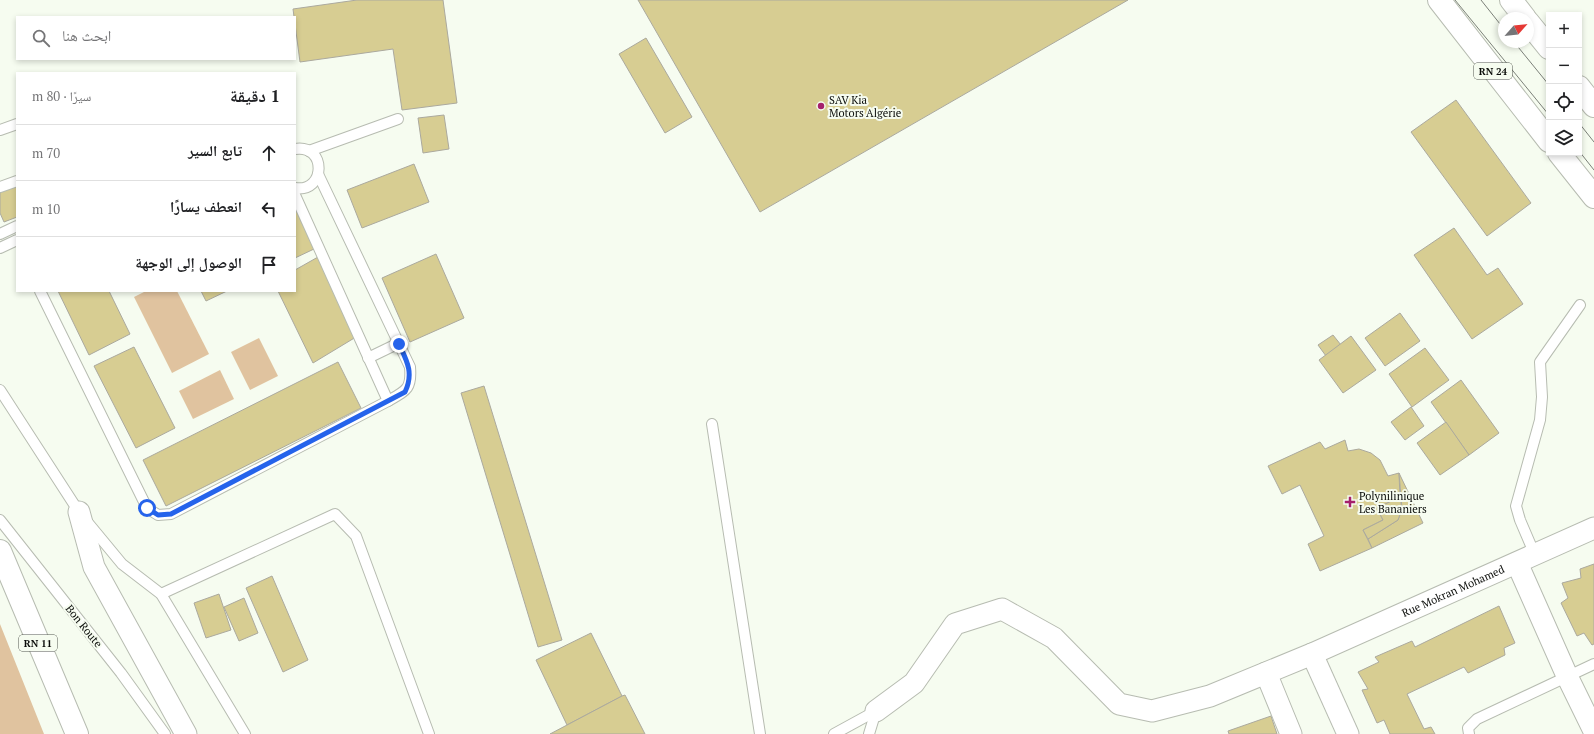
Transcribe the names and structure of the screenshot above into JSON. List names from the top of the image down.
{
  "streets": {
    "main road": ["RN 24", "RN 11"],
    "street": ["Rue Mokran Mohamed"],
    "lane": ["Bon Route"]
  },
  "places": {
    "other": ["SAV Kia Motors Algérie"],
    "health": ["Polynilinique Les Bananiers"]
  },
  "north": "top right",
  "page": {
    "map_buttons": ["+", "−"],
    "search": "ابحث هنا",
    "heading": ["1 دقيقة", "سيرًا · 80 m"],
    "list": [
      ["تابع السير", "70 m"],
      ["انعطف يسارًا", "10 m"],
      "الوصول إلى الوجهة"
    ]
  }
}
